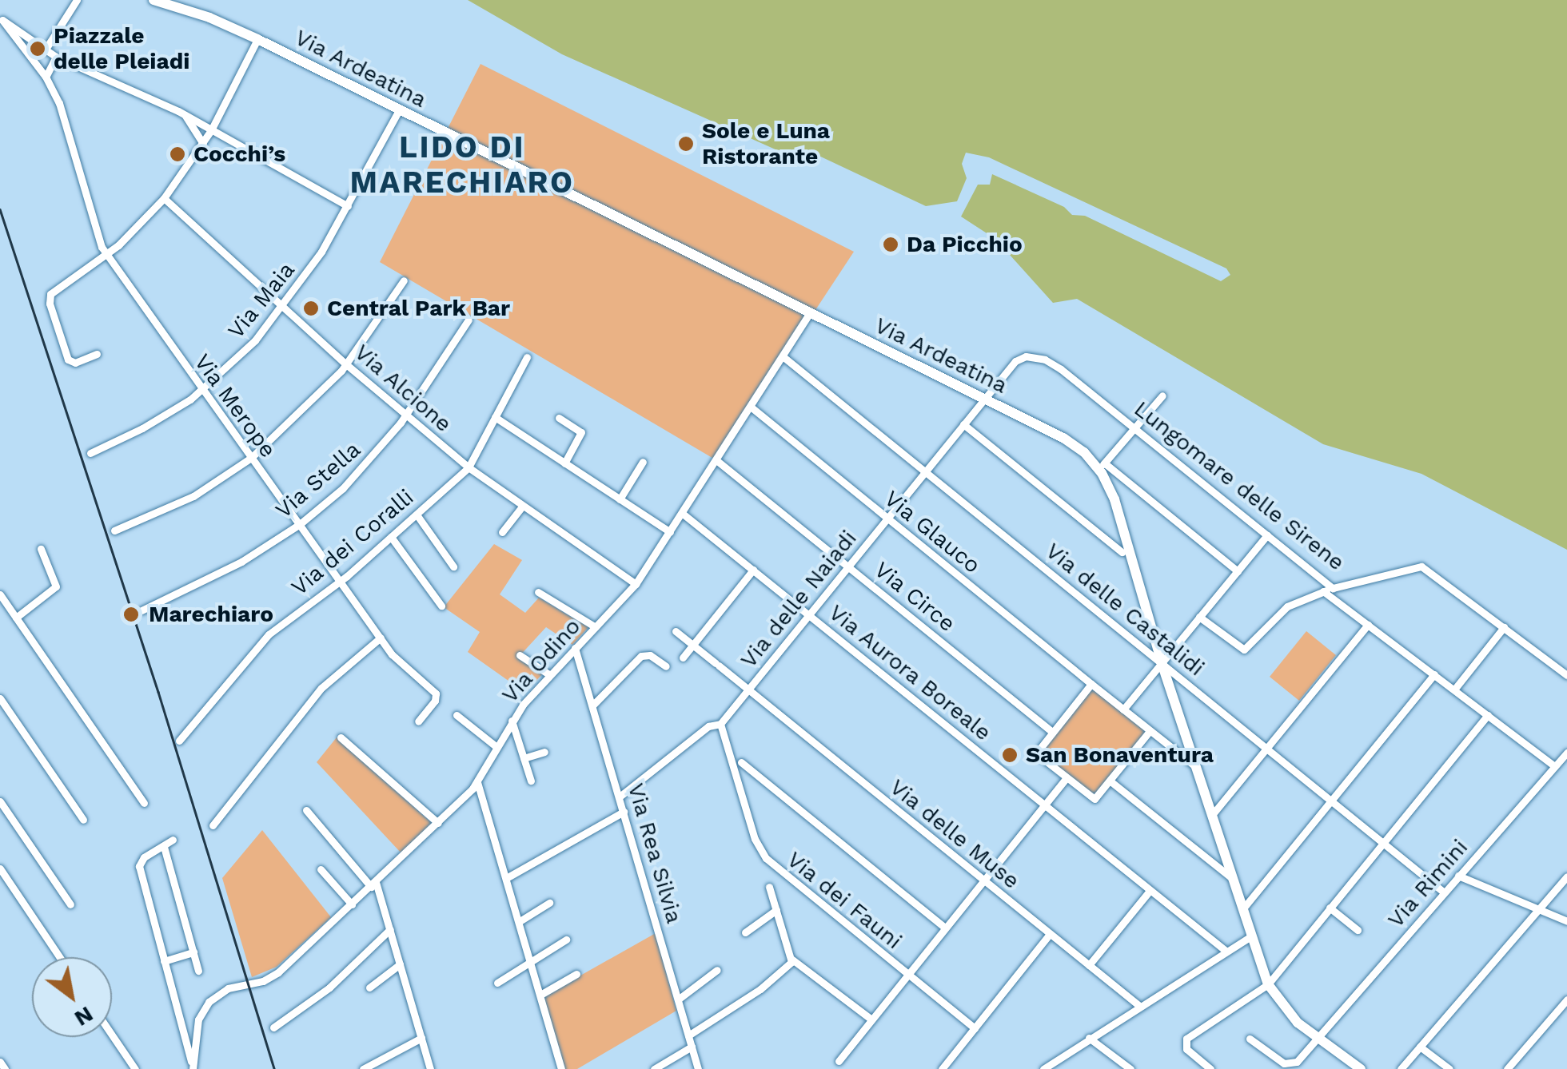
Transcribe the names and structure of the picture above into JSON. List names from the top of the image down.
{
  "streets": {
    "main road": ["Via Ardeatina"],
    "street": [
      "Via Maia",
      "Via Alcione",
      "Via Merope",
      "Via Stella",
      "Lungomare delle Sirene",
      "Via Glauco",
      "Via dei Coralli",
      "Via Circe",
      "Via delle Naiadi",
      "Via delle Castalidi",
      "Via Odino",
      "Via Aurora Boreale",
      "Via delle Muse",
      "Via Rea Silvia",
      "Via Rimini",
      "Via dei Fauni"
    ]
  },
  "crossings": [
    ["Via Ardeatina", "Via Maia"],
    ["Via Ardeatina", "Lungomare delle Sirene"],
    ["Via Ardeatina", "Via delle Naiadi"],
    ["Via Ardeatina", "Via delle Castalidi"],
    ["Via Ardeatina", "Via Odino"],
    ["Via Ardeatina", "Via Rimini"],
    ["Via Maia", "Via Alcione"],
    ["Via Maia", "Via Merope"],
    ["Via Alcione", "Via Stella"],
    ["Via Alcione", "Via dei Coralli"],
    ["Via Alcione", "Via Odino"],
    ["Via Merope", "Via Stella"],
    ["Via Merope", "Via dei Coralli"],
    ["Lungomare delle Sirene", "Via delle Naiadi"],
    ["Via Glauco", "Via delle Naiadi"],
    ["Via Glauco", "Via Odino"],
    ["Via Circe", "Via delle Naiadi"],
    ["Via Circe", "Via Odino"],
    ["Via delle Naiadi", "Via delle Castalidi"],
    ["Via delle Naiadi", "Via Aurora Boreale"],
    ["Via delle Naiadi", "Via delle Muse"],
    ["Via delle Naiadi", "Via Rea Silvia"],
    ["Via delle Naiadi", "Via dei Fauni"],
    ["Via delle Castalidi", "Via Odino"],
    ["Via delle Castalidi", "Via Rimini"],
    ["Via Odino", "Via Aurora Boreale"],
    ["Via Odino", "Via Rea Silvia"]
  ],
  "districts": ["LIDO DI MARECHIARO"],
  "places": [
    "Piazzale delle Pleiadi",
    "Sole e Luna Ristorante",
    "Cocchi’s",
    "Da Picchio",
    "Central Park Bar",
    "Marechiaro",
    "San Bonaventura"
  ],
  "north": "bottom right"
}
